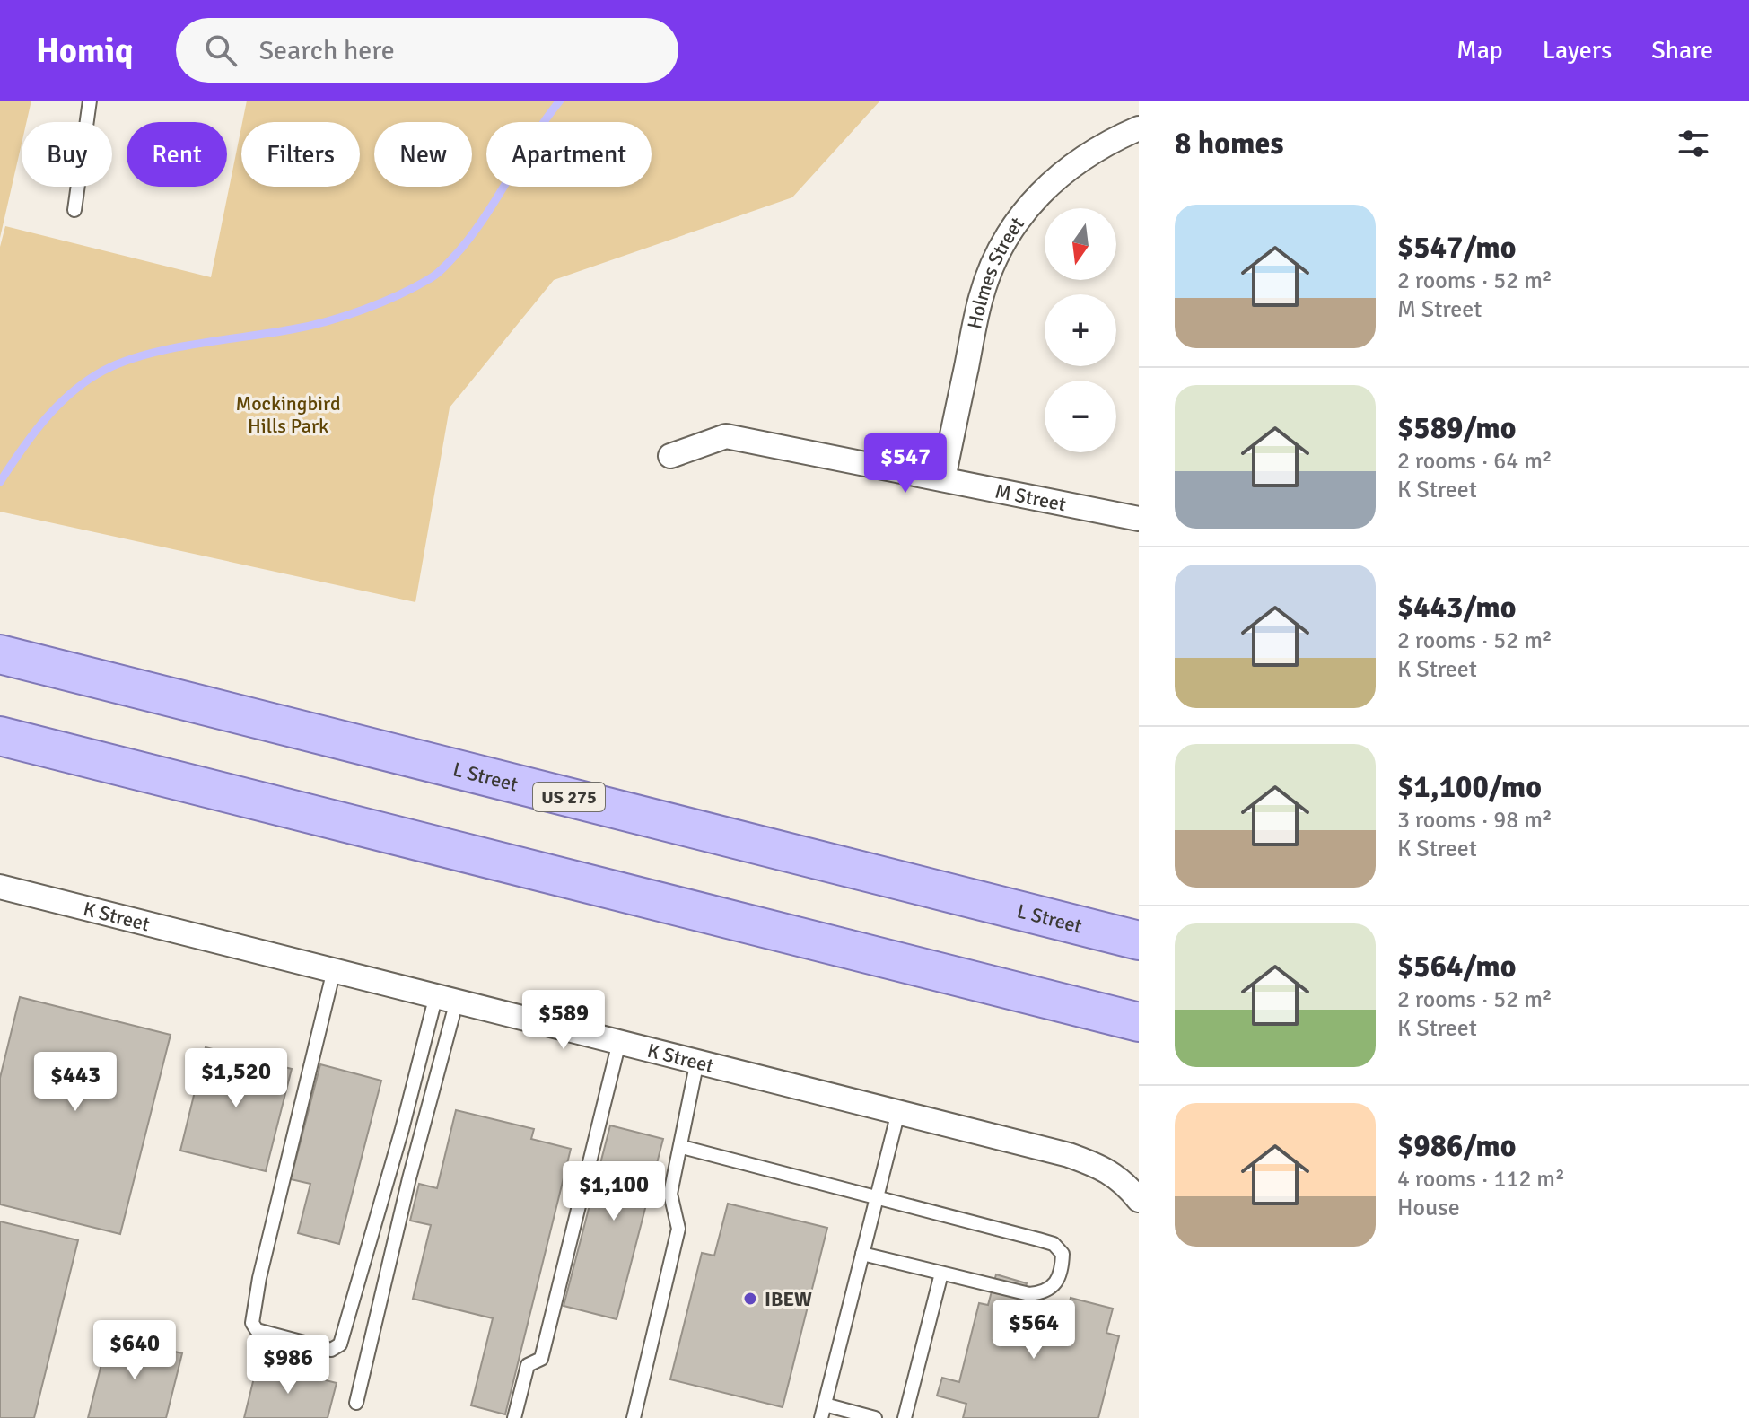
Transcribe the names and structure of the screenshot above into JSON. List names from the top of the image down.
{
  "streets": {
    "main road": ["L Street", "US 275"],
    "street": ["Holmes Street", "M Street", "K Street"]
  },
  "crossings": [
    ["Holmes Street", "M Street"]
  ],
  "parks": ["Mockingbird Hills Park"],
  "places": ["IBEW"],
  "north": "bottom",
  "page": {
    "header": "Homiq",
    "search": "Search here",
    "nav": ["Map", "Layers", "Share"],
    "heading": "8 homes",
    "chip": [
      "Buy",
      "Rent",
      "Filters",
      "New",
      "Apartment"
    ],
    "list": [
      {
        "name": "$547/mo",
        "note": "2 rooms · 52 m² · M Street"
      },
      {
        "name": "$589/mo",
        "note": "2 rooms · 64 m² · K Street"
      },
      {
        "name": "$443/mo",
        "note": "2 rooms · 52 m² · K Street"
      },
      {
        "name": "$1,100/mo",
        "note": "3 rooms · 98 m² · K Street"
      },
      {
        "name": "$564/mo",
        "note": "2 rooms · 52 m² · K Street"
      },
      {
        "name": "$986/mo",
        "note": "4 rooms · 112 m² · House"
      }
    ],
    "map_buttons": ["+", "−"],
    "price": [
      "$547",
      "$589",
      "$1,520",
      "$443",
      "$1,100",
      "$564",
      "$640",
      "$986"
    ]
  }
}
